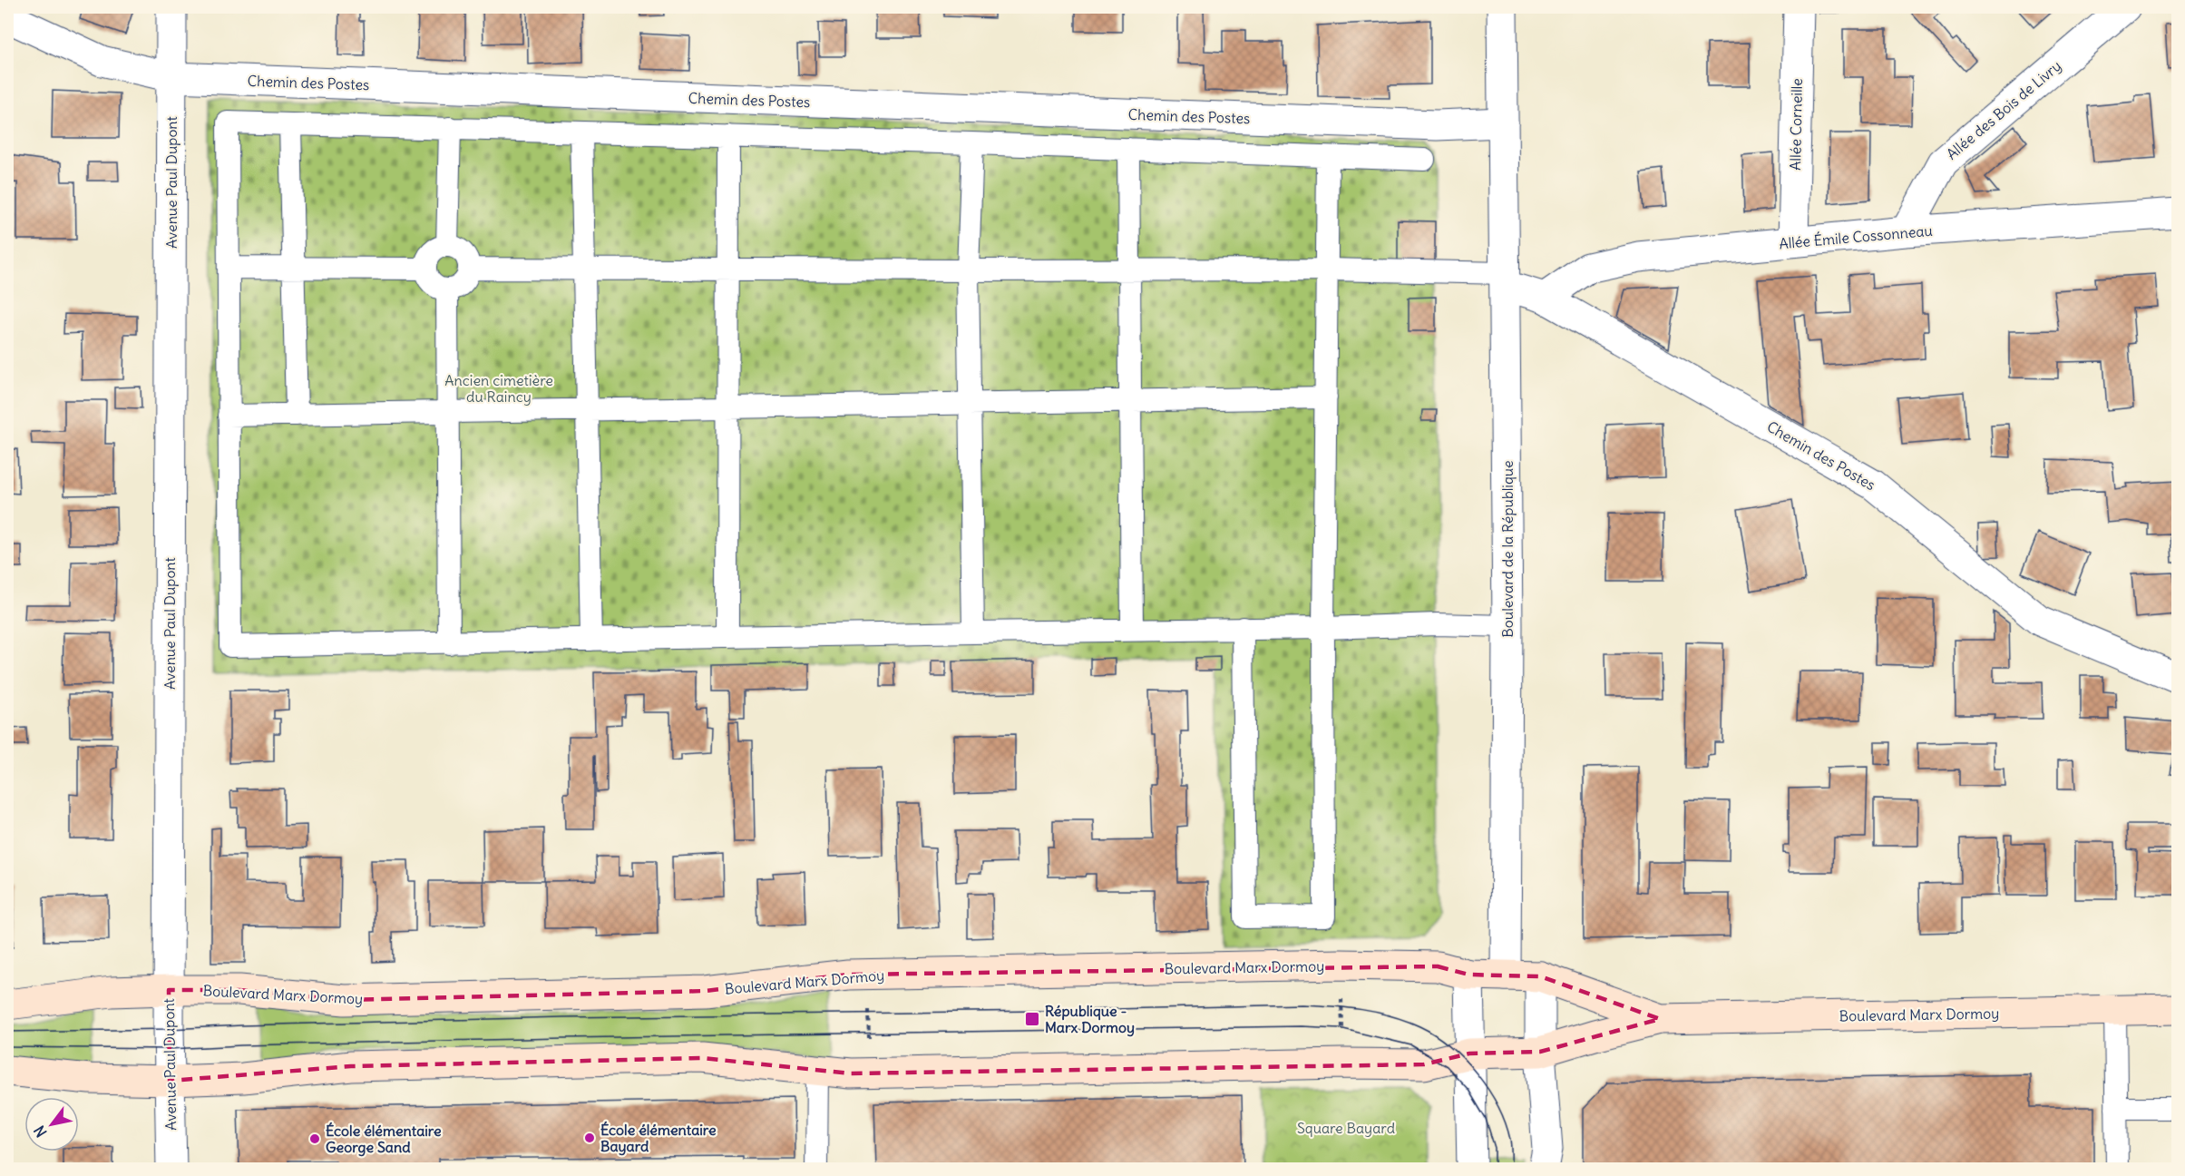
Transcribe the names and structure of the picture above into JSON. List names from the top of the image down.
{
  "streets": {
    "main road": ["Boulevard Marx Dormoy"],
    "street": [
      "Chemin des Postes",
      "Allée des Bois de Livry",
      "Allée Corneille",
      "Avenue Paul Dupont",
      "Allée Émile Cossonneau",
      "Boulevard de la République"
    ]
  },
  "crossings": [
    ["Chemin des Postes", "Avenue Paul Dupont"],
    ["Chemin des Postes", "Allée Émile Cossonneau"],
    ["Chemin des Postes", "Boulevard de la République"],
    ["Allée des Bois de Livry", "Allée Émile Cossonneau"],
    ["Allée Corneille", "Allée Émile Cossonneau"],
    ["Avenue Paul Dupont", "Boulevard Marx Dormoy"],
    ["Boulevard de la République", "Boulevard Marx Dormoy"]
  ],
  "parks": ["Ancien cimetière du Raincy", "Square Bayard"],
  "places": {
    "transit": ["République - Marx Dormoy"],
    "other": ["École élémentaire Bayard", "École élémentaire George Sand"]
  },
  "north": "bottom left"
}
